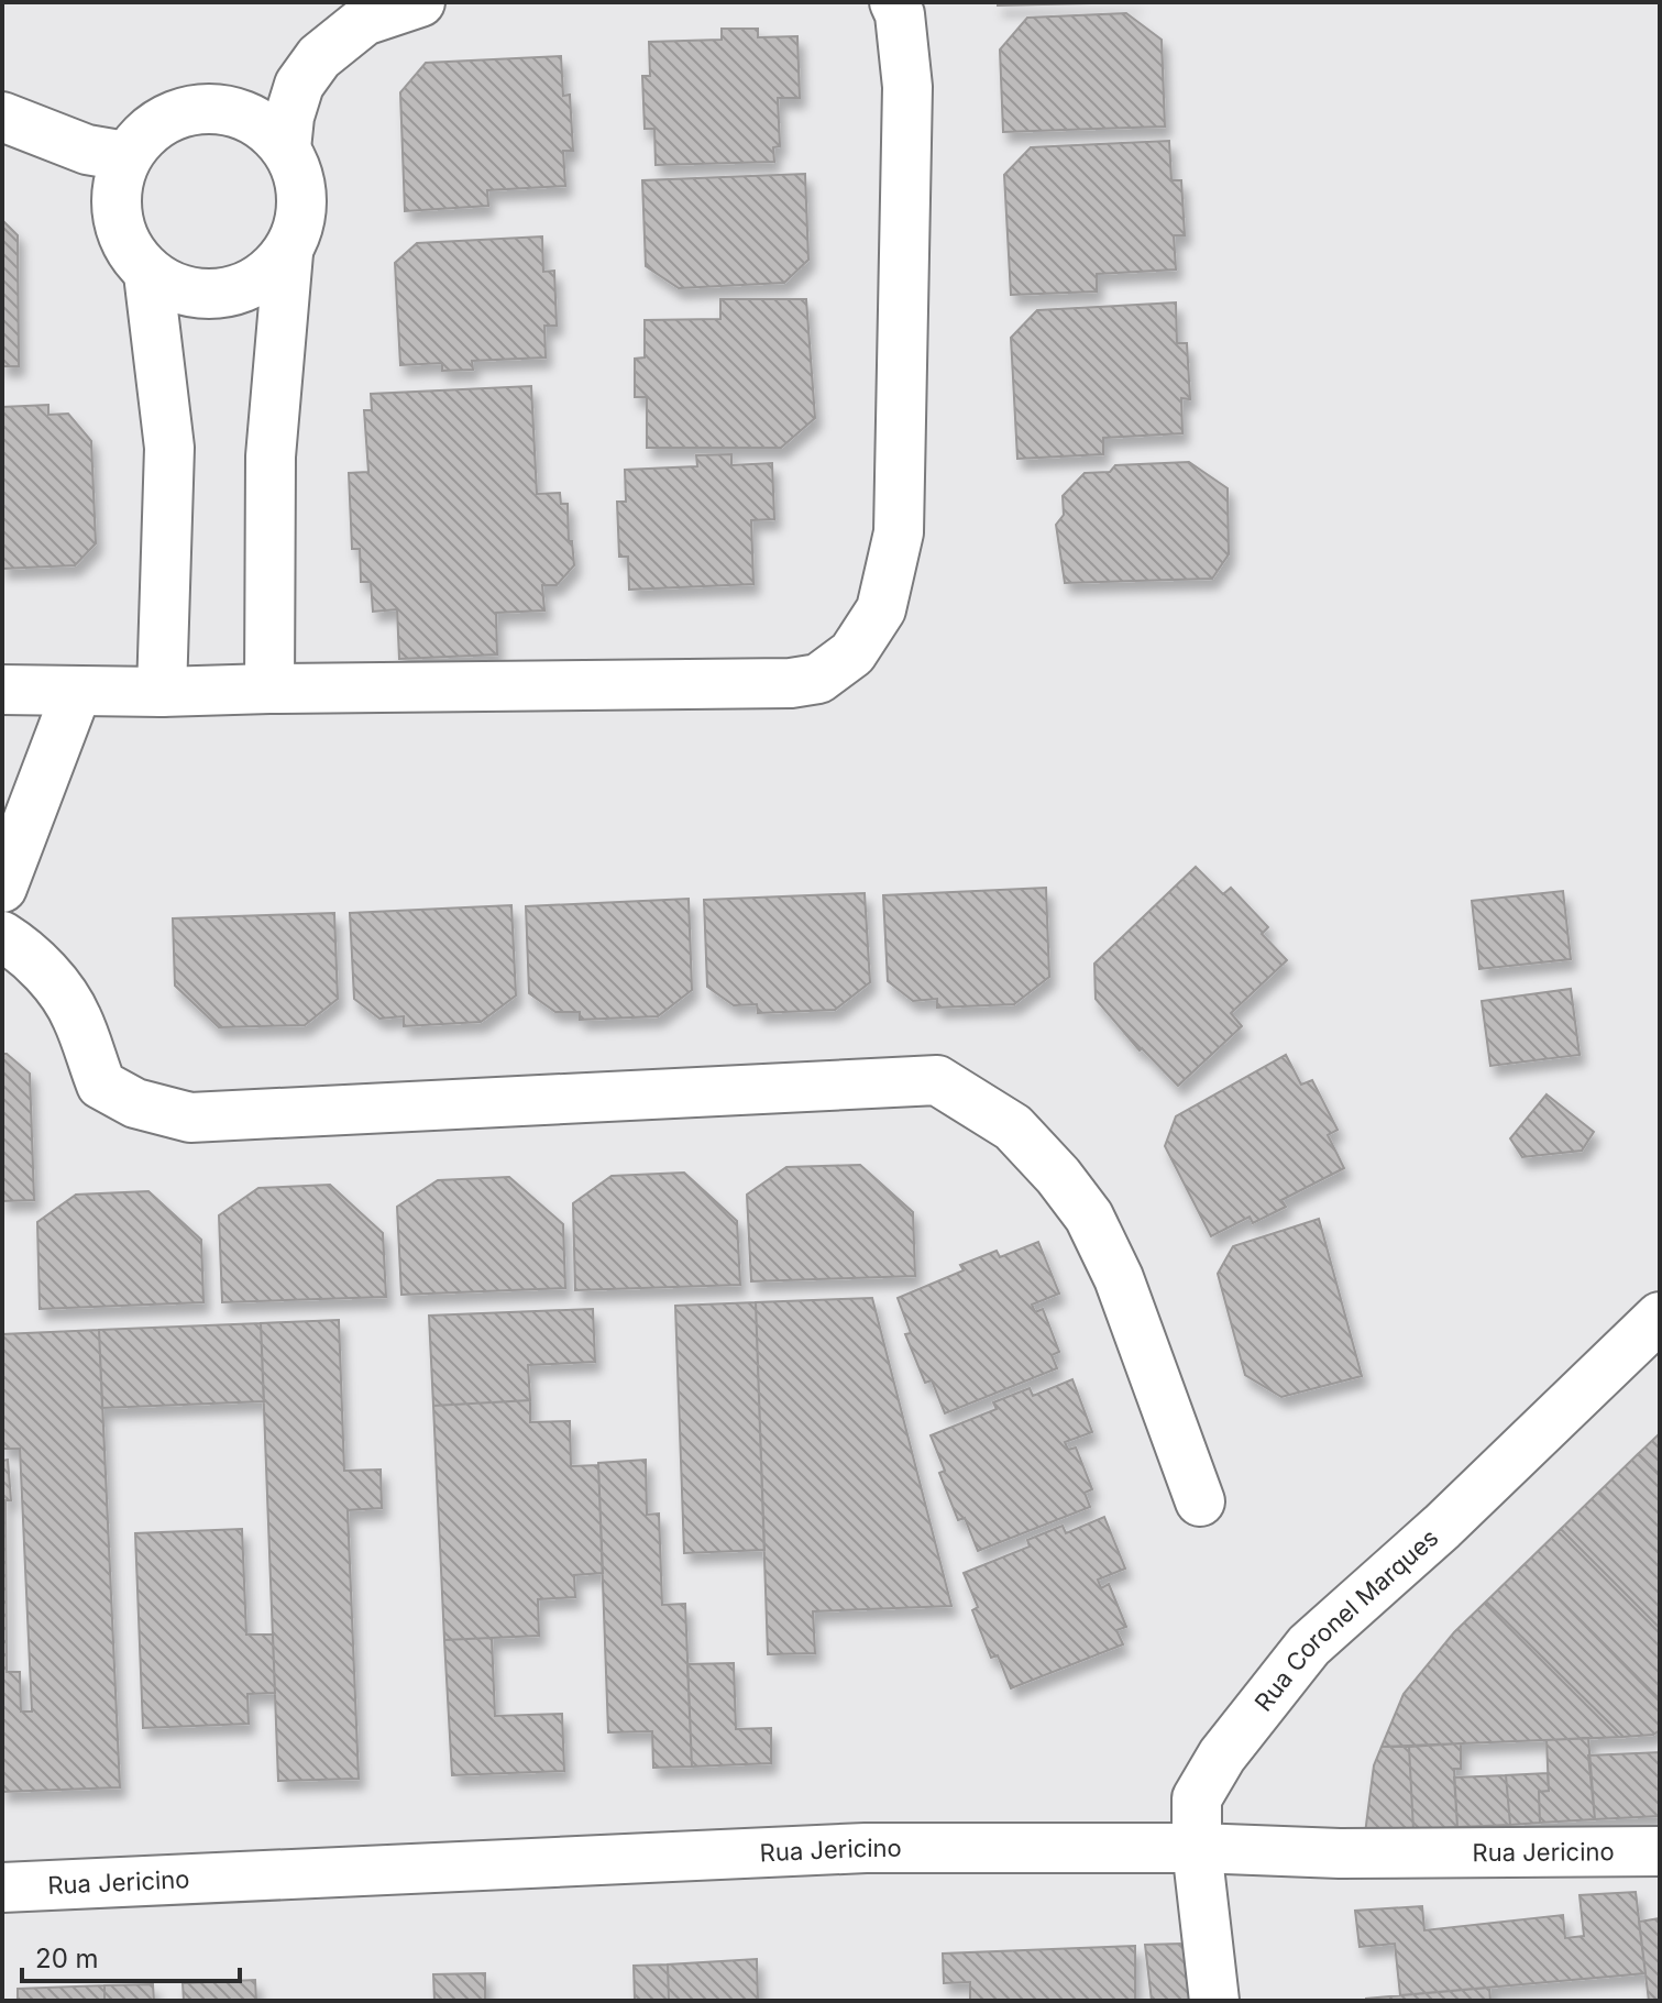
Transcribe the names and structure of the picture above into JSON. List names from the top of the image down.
{
  "streets": {
    "street": ["Rua Coronel Marques", "Rua Jericino"]
  },
  "crossings": [
    ["Rua Coronel Marques", "Rua Jericino"]
  ],
  "scale_bar": "20 m"
}
